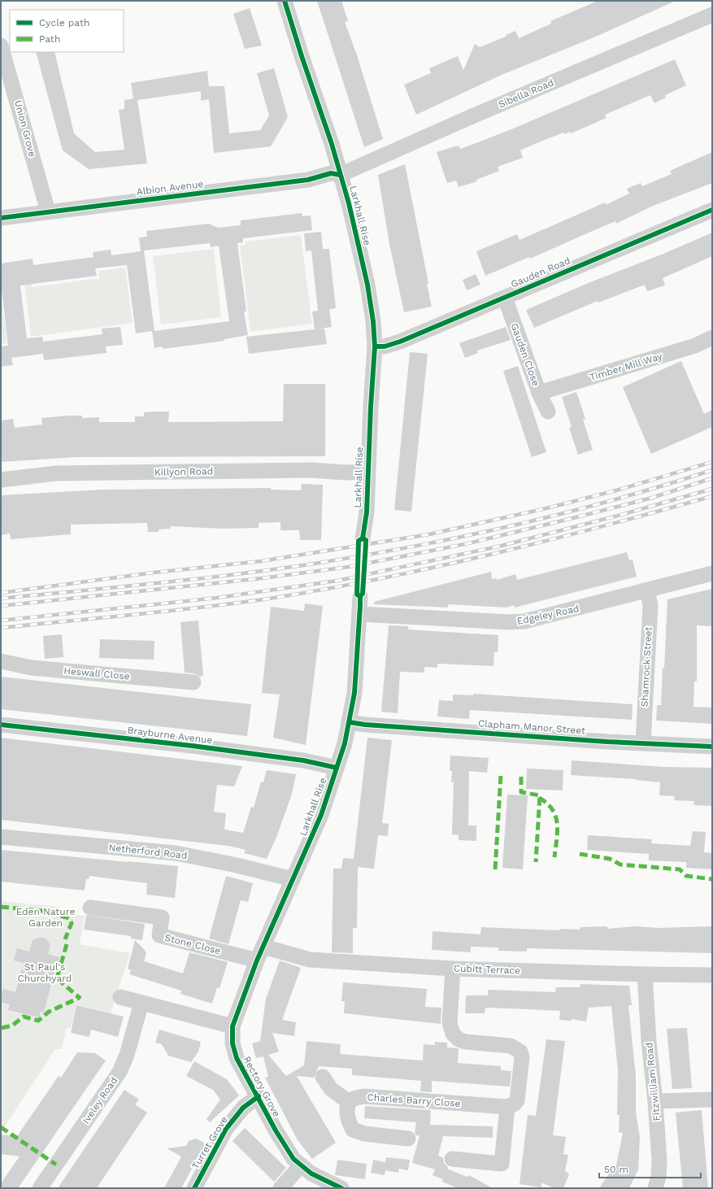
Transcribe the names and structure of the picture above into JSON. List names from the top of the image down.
{
  "streets": {
    "street": [
      "Sibella Road",
      "Union Grove",
      "Albion Avenue",
      "Larkhall Rise",
      "Gauden Road",
      "Gauden Close",
      "Timber Mill Way",
      "Killyon Road",
      "Edgeley Road",
      "Shamrock Street",
      "Heswall Close",
      "Clapham Manor Street",
      "Brayburne Avenue",
      "Netherford Road",
      "Stone Close",
      "Cubitt Terrace",
      "Fitzwilliam Road",
      "Rectory Grove",
      "Iveley Road",
      "Charles Barry Close",
      "Turret Grove"
    ]
  },
  "crossings": [
    ["Sibella Road", "Albion Avenue"],
    ["Sibella Road", "Larkhall Rise"],
    ["Union Grove", "Albion Avenue"],
    ["Albion Avenue", "Larkhall Rise"],
    ["Larkhall Rise", "Gauden Road"],
    ["Larkhall Rise", "Killyon Road"],
    ["Larkhall Rise", "Edgeley Road"],
    ["Larkhall Rise", "Clapham Manor Street"],
    ["Larkhall Rise", "Brayburne Avenue"],
    ["Larkhall Rise", "Netherford Road"],
    ["Larkhall Rise", "Cubitt Terrace"],
    ["Larkhall Rise", "Rectory Grove"],
    ["Gauden Road", "Gauden Close"],
    ["Gauden Close", "Timber Mill Way"],
    ["Edgeley Road", "Shamrock Street"],
    ["Shamrock Street", "Clapham Manor Street"],
    ["Stone Close", "Rectory Grove"],
    ["Cubitt Terrace", "Fitzwilliam Road"],
    ["Cubitt Terrace", "Rectory Grove"],
    ["Rectory Grove", "Turret Grove"]
  ],
  "parks": ["Eden Nature Garden", "St Paul's Churchyard"],
  "legend": ["Cycle path", "Path"],
  "scale_bar": "50 m"
}
